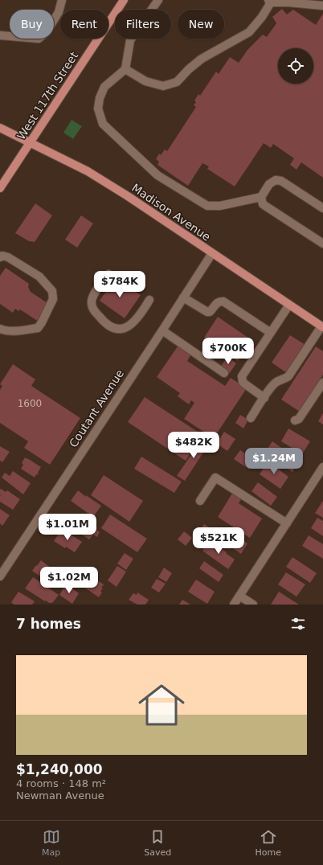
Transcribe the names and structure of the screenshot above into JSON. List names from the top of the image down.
{
  "streets": {
    "main road": ["West 117th Street", "Madison Avenue"],
    "street": ["Coutant Avenue"]
  },
  "crossings": [
    ["West 117th Street", "Madison Avenue"],
    ["Madison Avenue", "Coutant Avenue"]
  ],
  "house_numbers": ["1600"],
  "page": {
    "chip": [
      "Buy",
      "Rent",
      "Filters",
      "New"
    ],
    "price": [
      "$784K",
      "$700K",
      "$482K",
      "$1.24M",
      "$1.01M",
      "$521K",
      "$1.02M"
    ],
    "heading": "7 homes",
    "list": [
      {
        "name": "$1,240,000",
        "note": "4 rooms · 148 m² · Newman Avenue"
      }
    ],
    "tabs": ["Map", "Saved", "Home"]
  }
}
